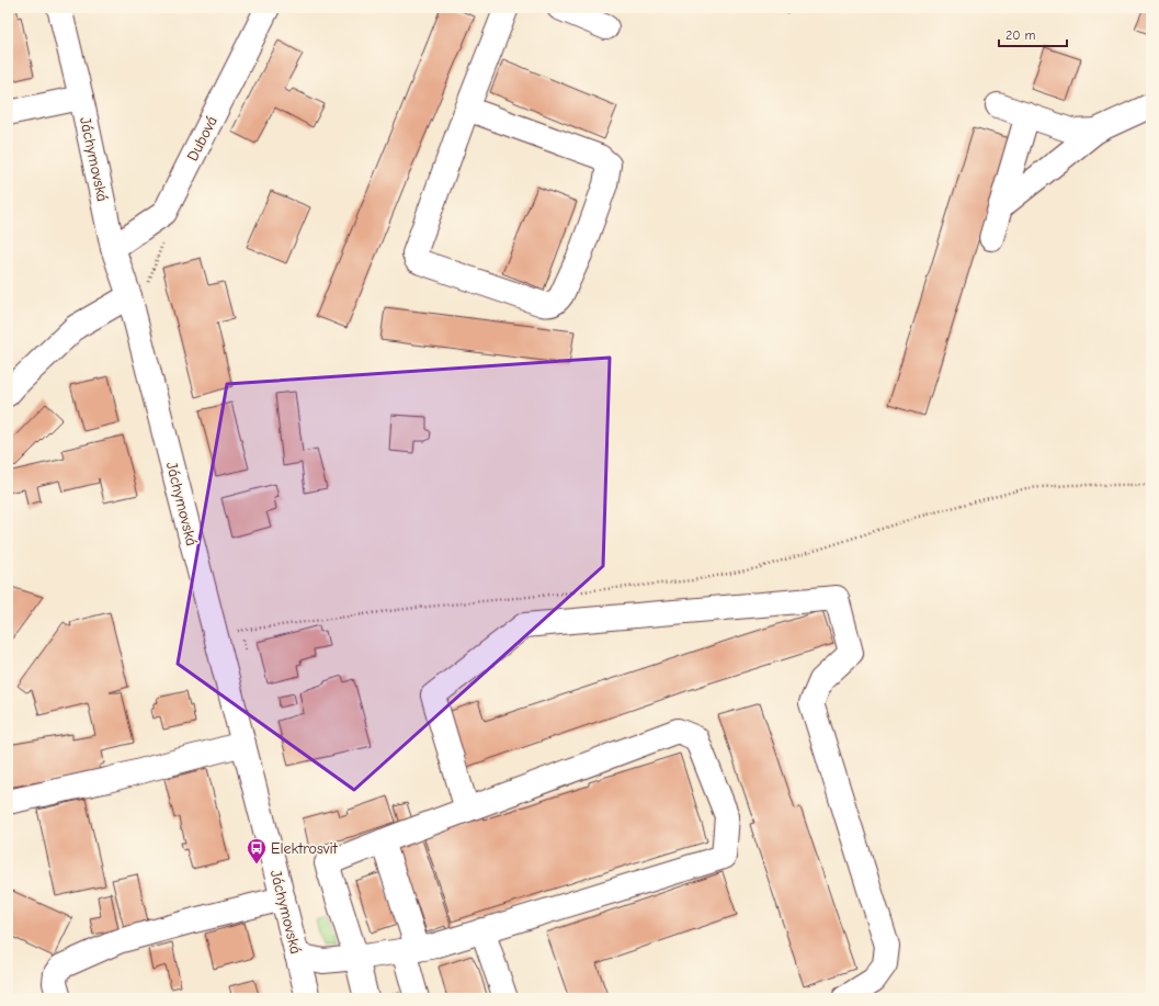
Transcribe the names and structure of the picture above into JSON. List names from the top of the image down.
{
  "streets": {
    "street": ["Dubová", "Jáchymovská"]
  },
  "crossings": [
    ["Dubová", "Jáchymovská"]
  ],
  "places": {
    "bus stop": ["Elektrosvit"]
  },
  "scale_bar": "20 m"
}
